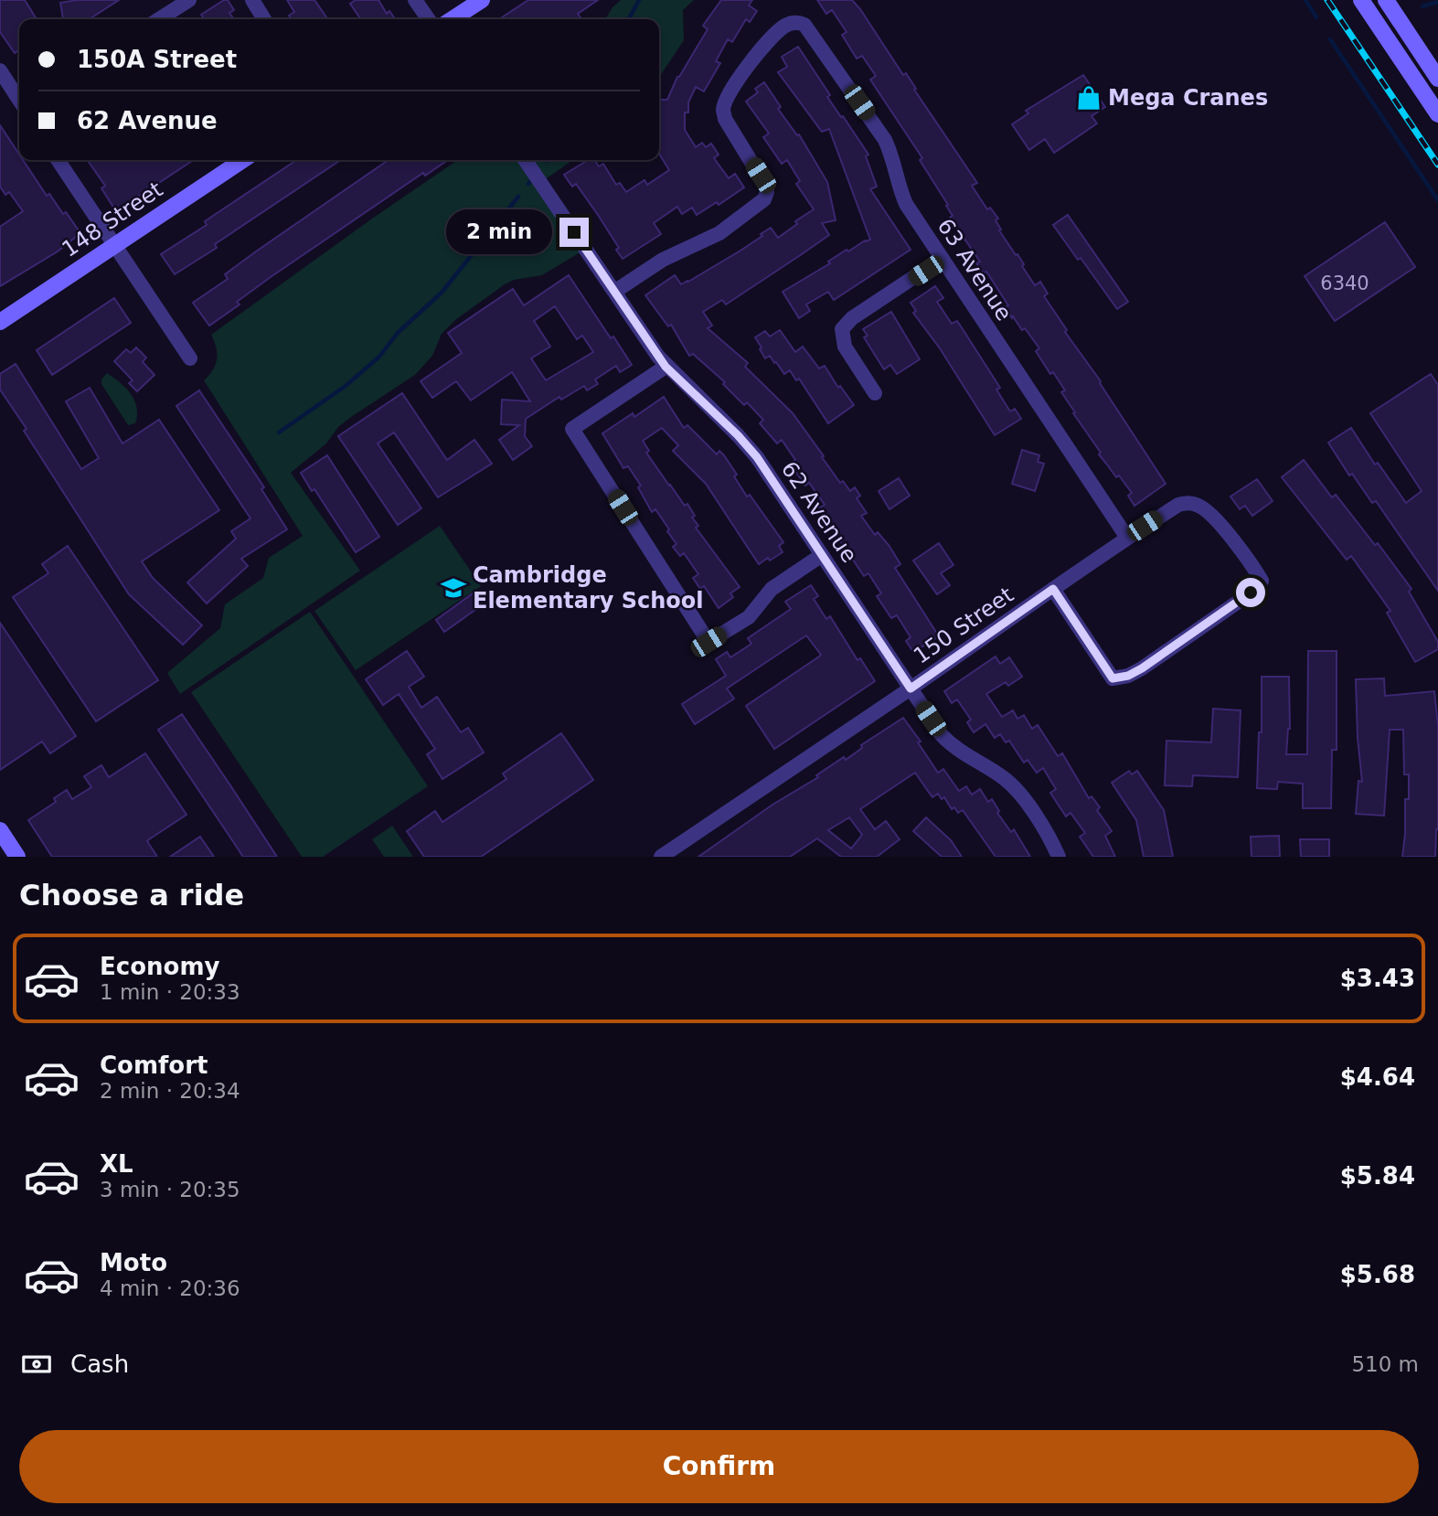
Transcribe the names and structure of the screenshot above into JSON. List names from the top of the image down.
{
  "streets": {
    "main road": ["148 Street"],
    "street": ["63 Avenue", "62 Avenue", "150 Street"]
  },
  "crossings": [
    ["63 Avenue", "62 Avenue"],
    ["63 Avenue", "150 Street"],
    ["62 Avenue", "150 Street"]
  ],
  "places": {
    "shop": ["Mega Cranes"],
    "school or university": ["Cambridge Elementary School"]
  },
  "house_numbers": ["6340"],
  "page": {
    "banner": ["150A Street", "62 Avenue"],
    "bubble": "2 min",
    "heading": "Choose a ride",
    "list": [
      {
        "name": "Economy",
        "note": "1 min · 20:33",
        "value": "$3.43"
      },
      {
        "name": "Comfort",
        "note": "2 min · 20:34",
        "value": "$4.64"
      },
      {
        "name": "XL",
        "note": "3 min · 20:35",
        "value": "$5.84"
      },
      {
        "name": "Moto",
        "note": "4 min · 20:36",
        "value": "$5.68"
      }
    ],
    "pay": ["Cash", "510 m"],
    "buttons": "Confirm"
  }
}
